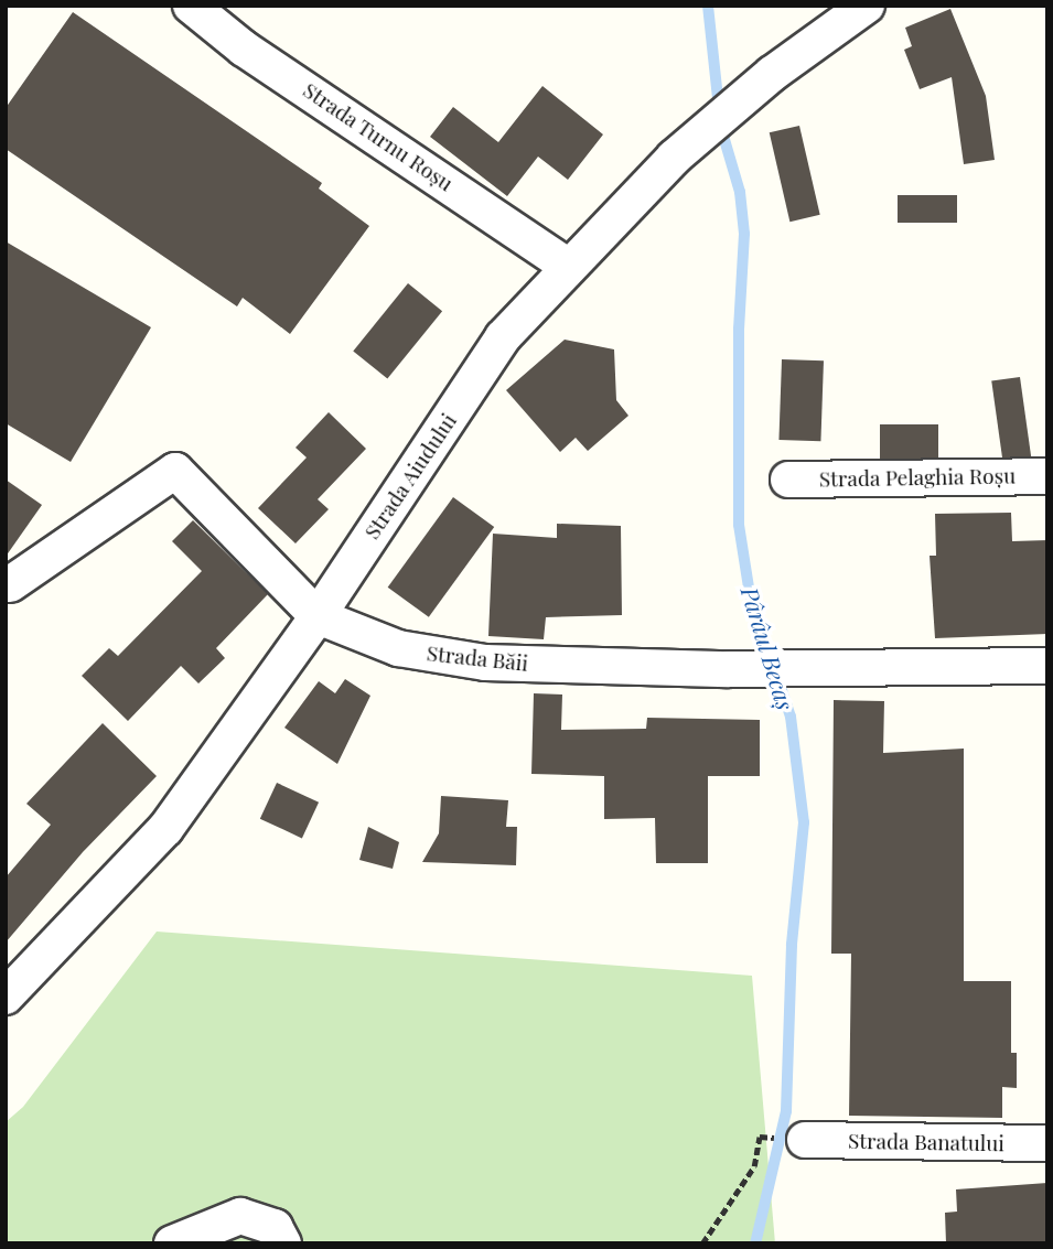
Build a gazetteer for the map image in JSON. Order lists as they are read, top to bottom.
{
  "streets": {
    "street": [
      "Strada Turnu Roșu",
      "Strada Aiudului",
      "Strada Pelaghia Roșu",
      "Strada Băii",
      "Strada Banatului"
    ]
  },
  "crossings": [
    ["Strada Turnu Roșu", "Strada Aiudului"],
    ["Strada Aiudului", "Strada Băii"]
  ],
  "water": ["Pârâul Becaș"]
}
